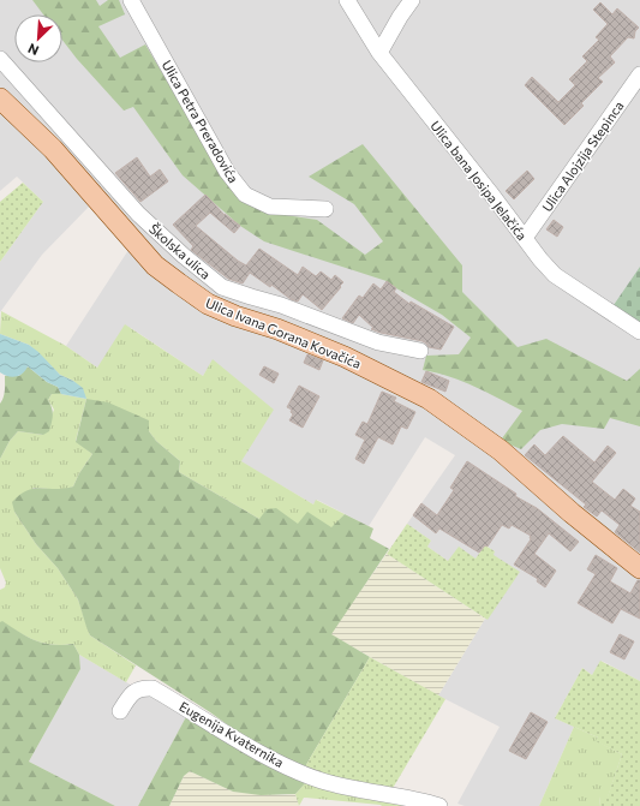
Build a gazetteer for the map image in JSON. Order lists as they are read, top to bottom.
{
  "streets": {
    "main road": ["Ulica Ivana Gorana Kovačića"],
    "street": [
      "Ulica Petra Preradovića",
      "Ulica Alojzija Stepinca",
      "Ulica bana Josipa Jelačića",
      "Školska ulica",
      "Eugenija Kvaternika"
    ]
  },
  "crossings": [
    ["Ulica Alojzija Stepinca", "Ulica bana Josipa Jelačića"]
  ],
  "north": "bottom left"
}
